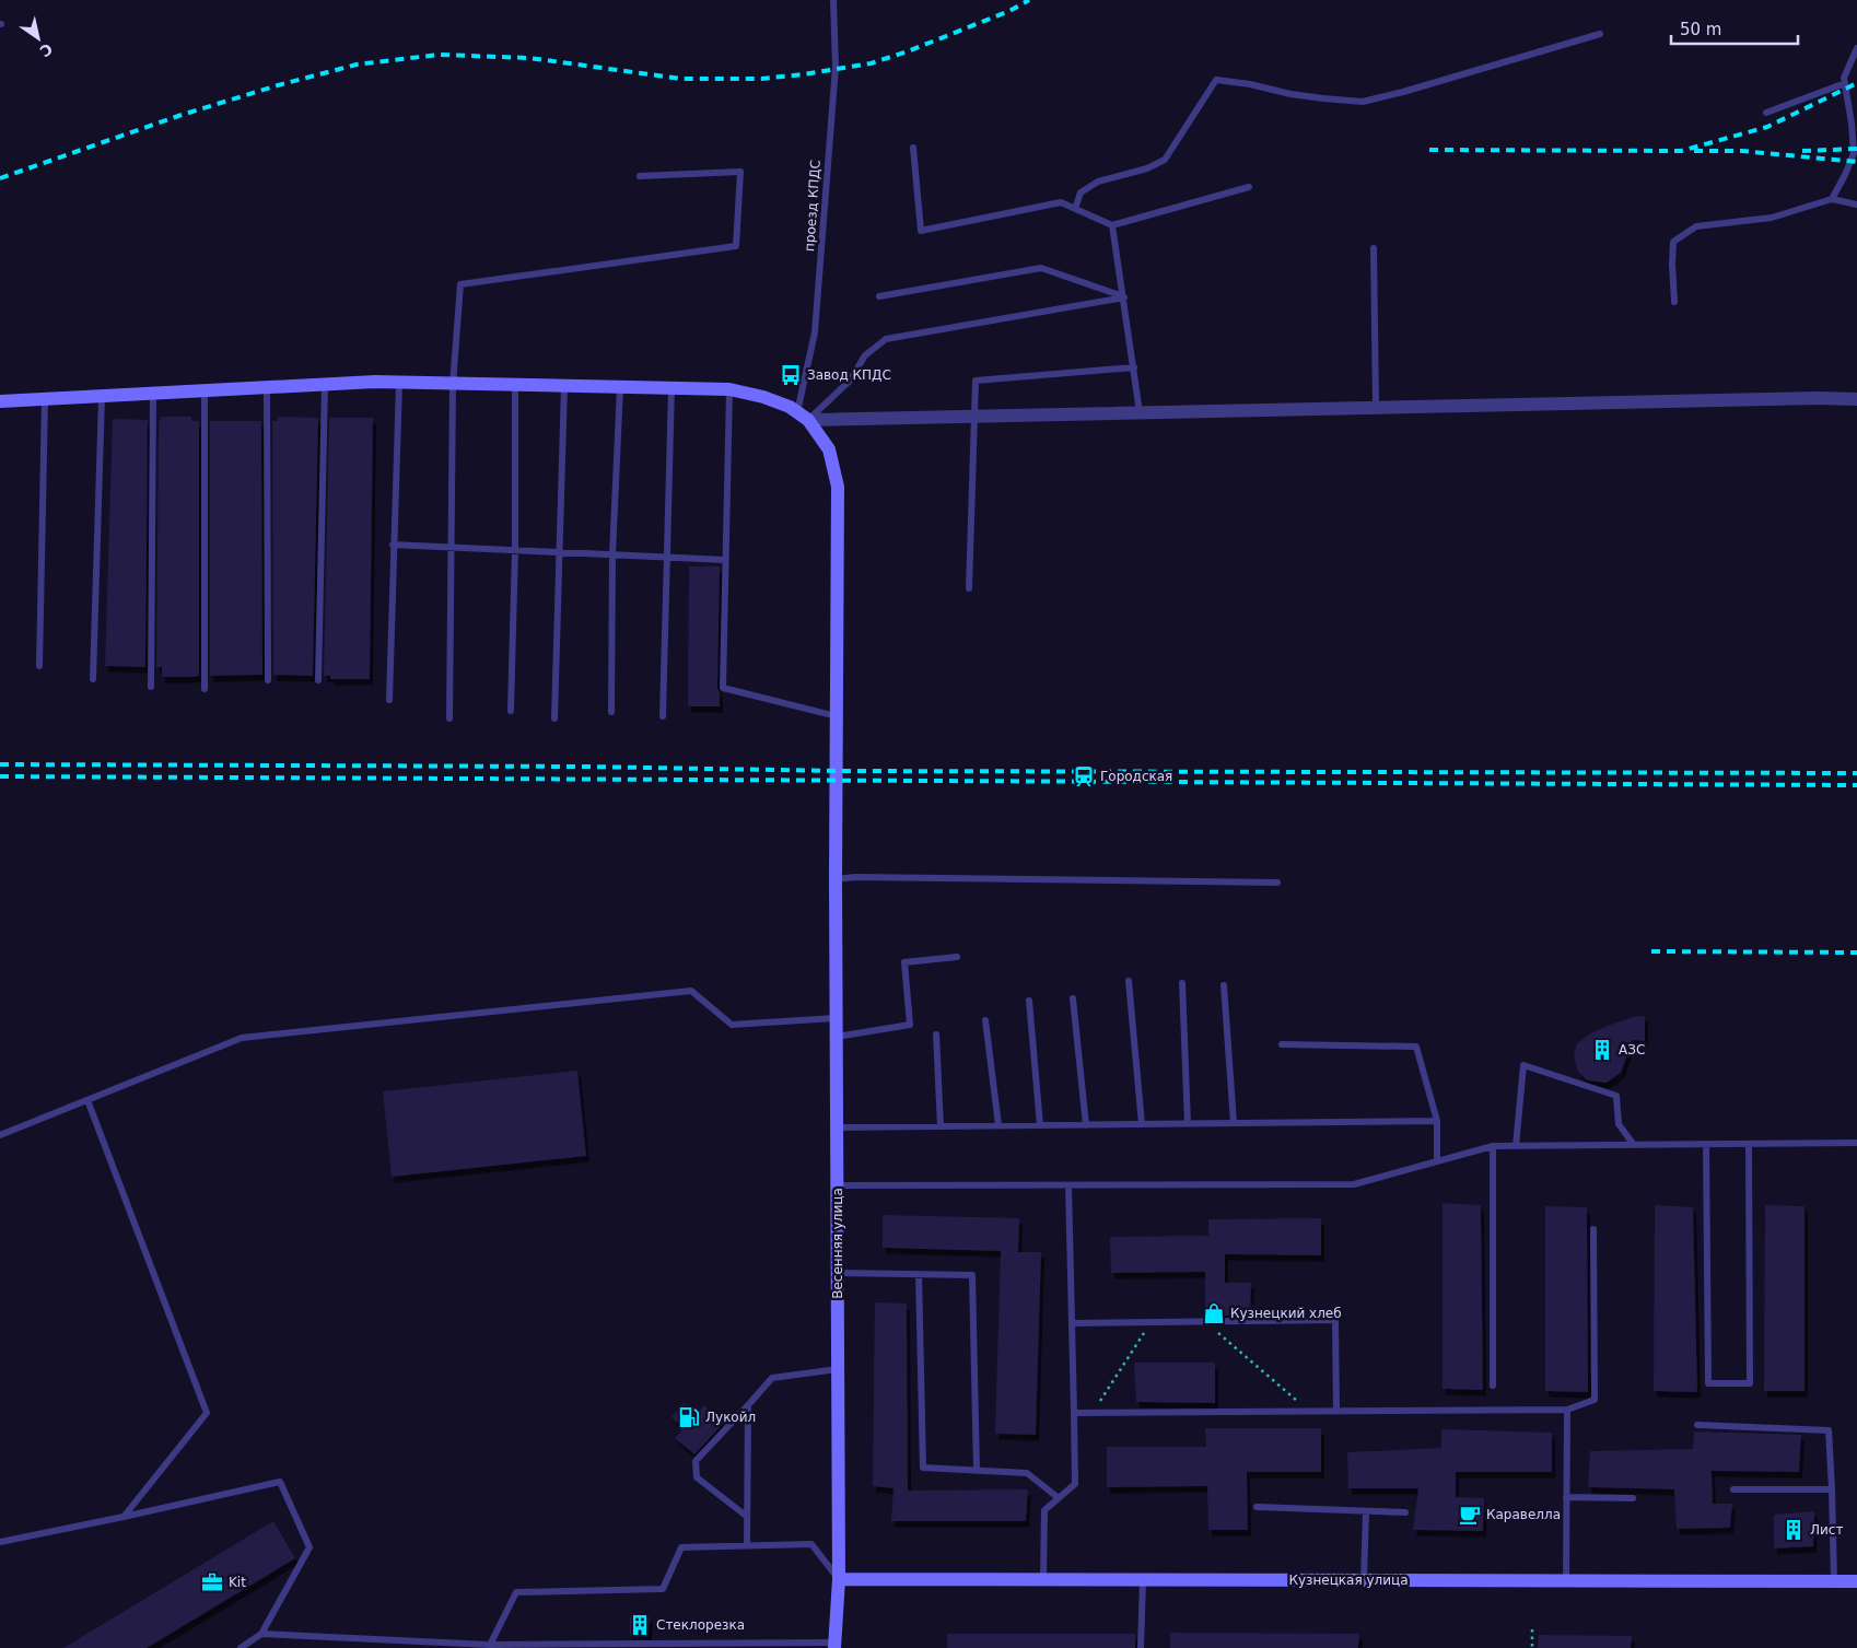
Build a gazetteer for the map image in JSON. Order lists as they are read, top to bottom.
{
  "streets": {
    "street": ["Весенняя улица", "Кузнецкая улица"],
    "lane": ["проезд КПДС"]
  },
  "crossings": [
    ["проезд КПДС", "Весенняя улица"],
    ["Весенняя улица", "Кузнецкая улица"]
  ],
  "places": {
    "bus stop": ["Завод КПДС"],
    "station": ["Городская"],
    "building": ["АЗС", "Лист", "Стеклорезка"],
    "shop": ["Кузнецкий хлеб"],
    "fuel station": ["Лукойл"],
    "cafe": ["Каравелла"],
    "office": ["Kit"]
  },
  "scale_bar": "50 m",
  "north": "bottom right"
}
